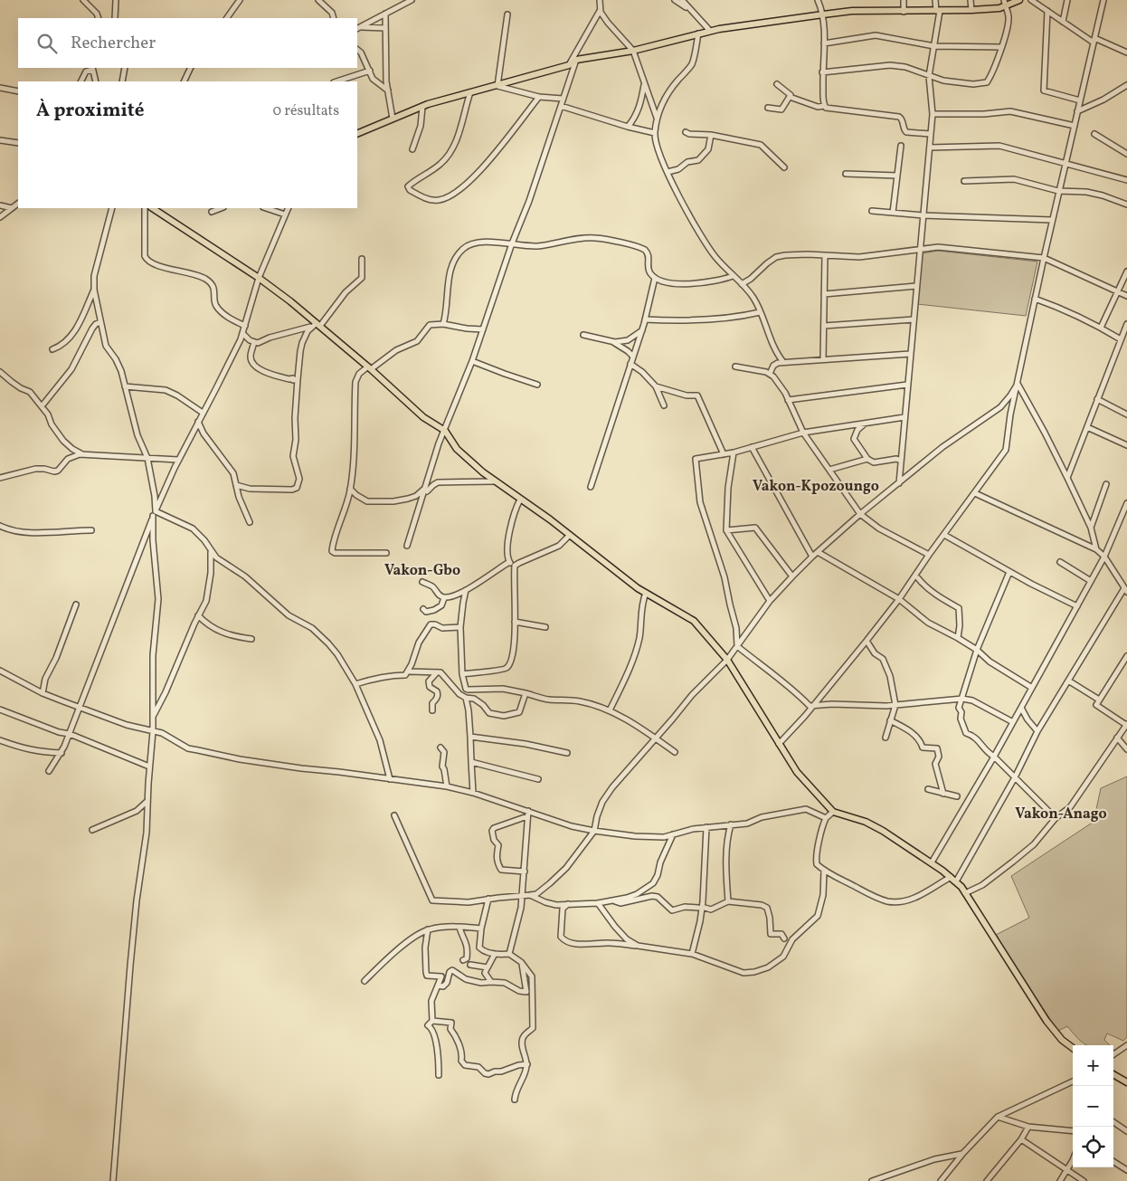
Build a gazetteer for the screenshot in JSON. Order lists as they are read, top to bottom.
{
  "districts": ["Vakon-Kpozoungo", "Vakon-Gbo", "Vakon-Anago"],
  "page": {
    "search": "Rechercher",
    "heading": ["À proximité", "0 résultats"],
    "map_buttons": ["+", "−"]
  }
}
